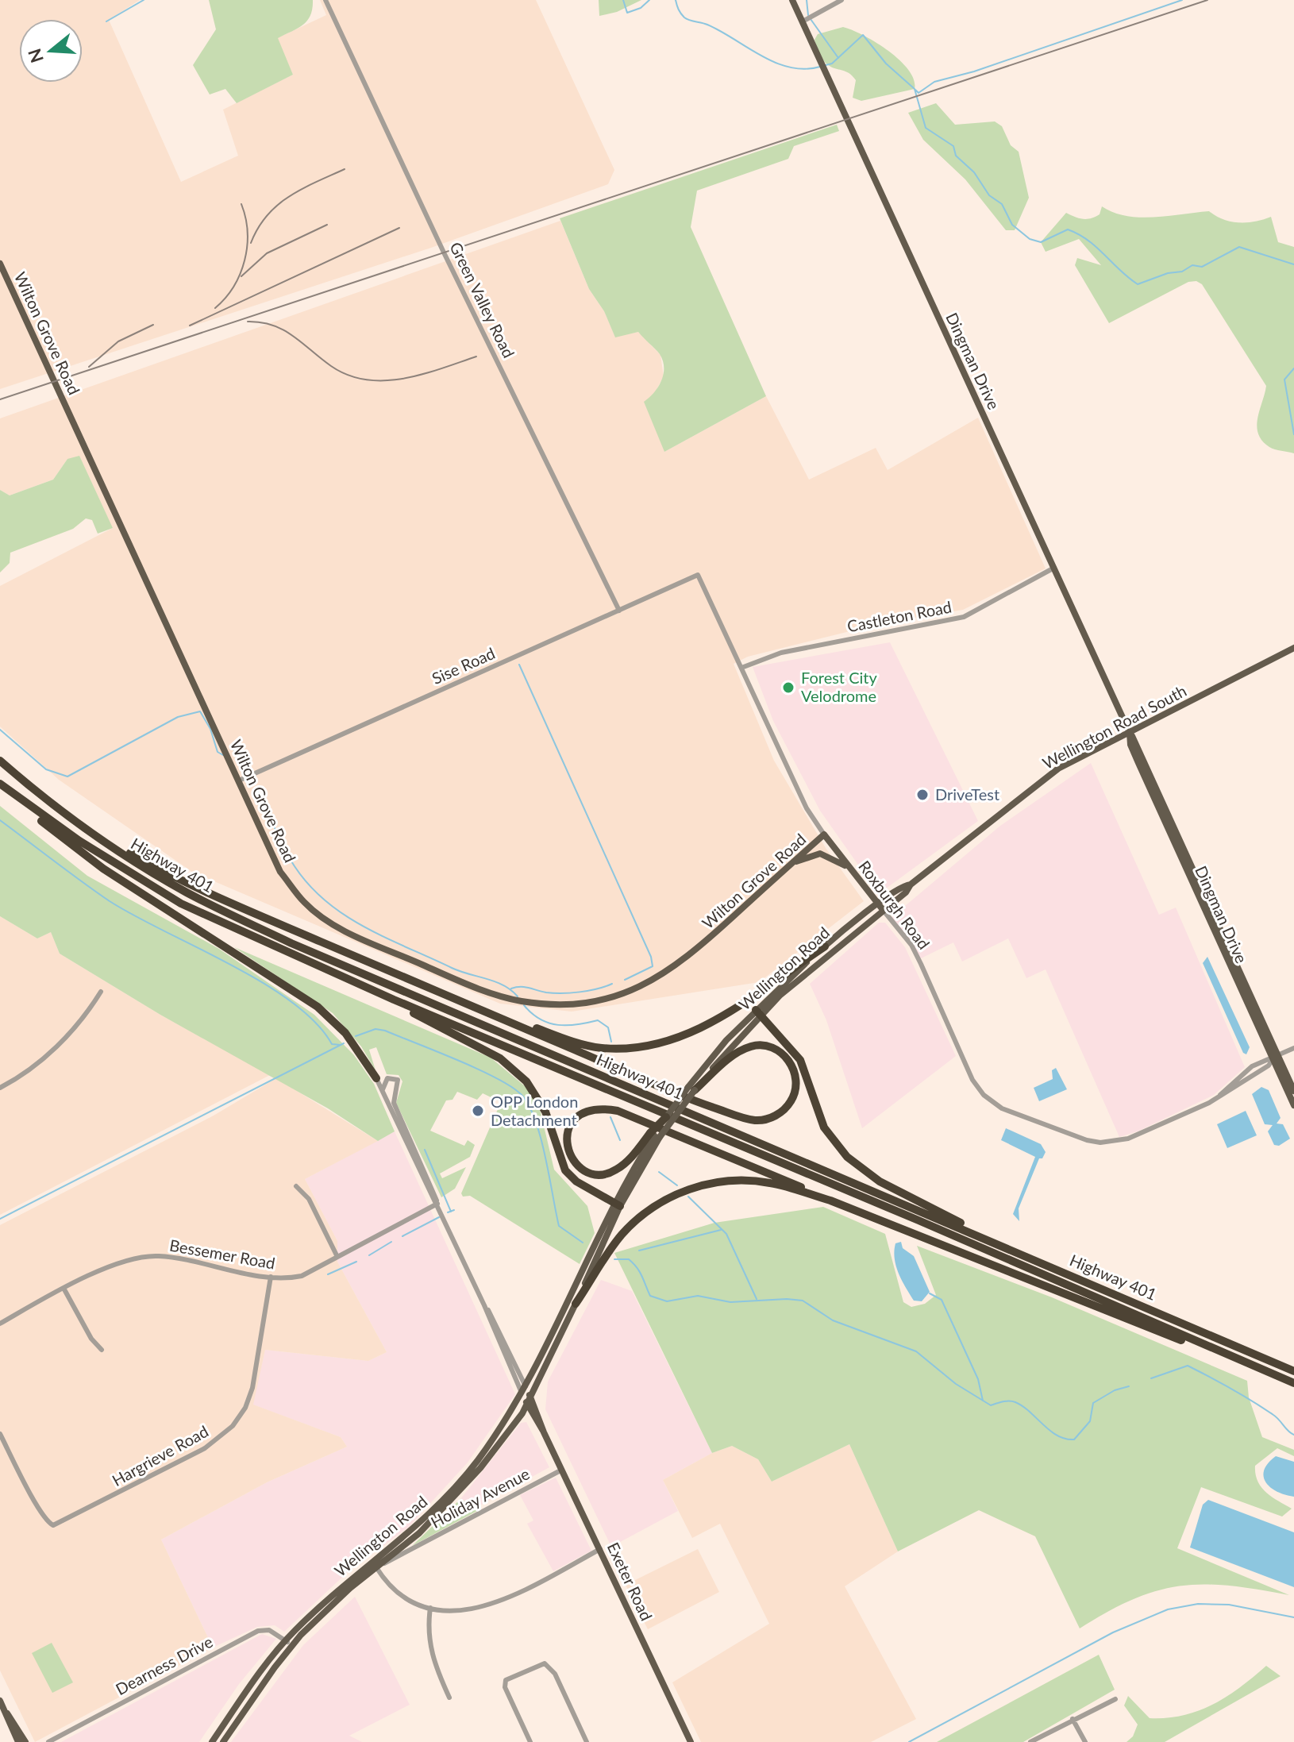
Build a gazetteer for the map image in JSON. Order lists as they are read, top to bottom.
{
  "streets": {
    "highway": ["Highway 401"],
    "main road": [
      "Wilton Grove Road",
      "Dingman Drive",
      "Wellington Road South",
      "Roxburgh Road",
      "Wellington Road",
      "Exeter Road"
    ],
    "street": [
      "Green Valley Road",
      "Castleton Road",
      "Sise Road",
      "Bessemer Road",
      "Hargrieve Road",
      "Holiday Avenue",
      "Dearness Drive"
    ]
  },
  "crossings": [
    ["Green Valley Road", "Sise Road"],
    ["Wilton Grove Road", "Sise Road"],
    ["Wilton Grove Road", "Roxburgh Road"],
    ["Dingman Drive", "Castleton Road"],
    ["Dingman Drive", "Wellington Road South"],
    ["Dingman Drive", "Roxburgh Road"],
    ["Castleton Road", "Roxburgh Road"],
    ["Sise Road", "Roxburgh Road"],
    ["Wellington Road South", "Roxburgh Road"],
    ["Wellington Road South", "Wellington Road"],
    ["Roxburgh Road", "Wellington Road"],
    ["Wellington Road", "Holiday Avenue"],
    ["Wellington Road", "Exeter Road"],
    ["Wellington Road", "Dearness Drive"],
    ["Bessemer Road", "Hargrieve Road"],
    ["Bessemer Road", "Exeter Road"],
    ["Holiday Avenue", "Exeter Road"]
  ],
  "places": ["Forest City Velodrome", "DriveTest", "OPP London Detachment"],
  "north": "left"
}
